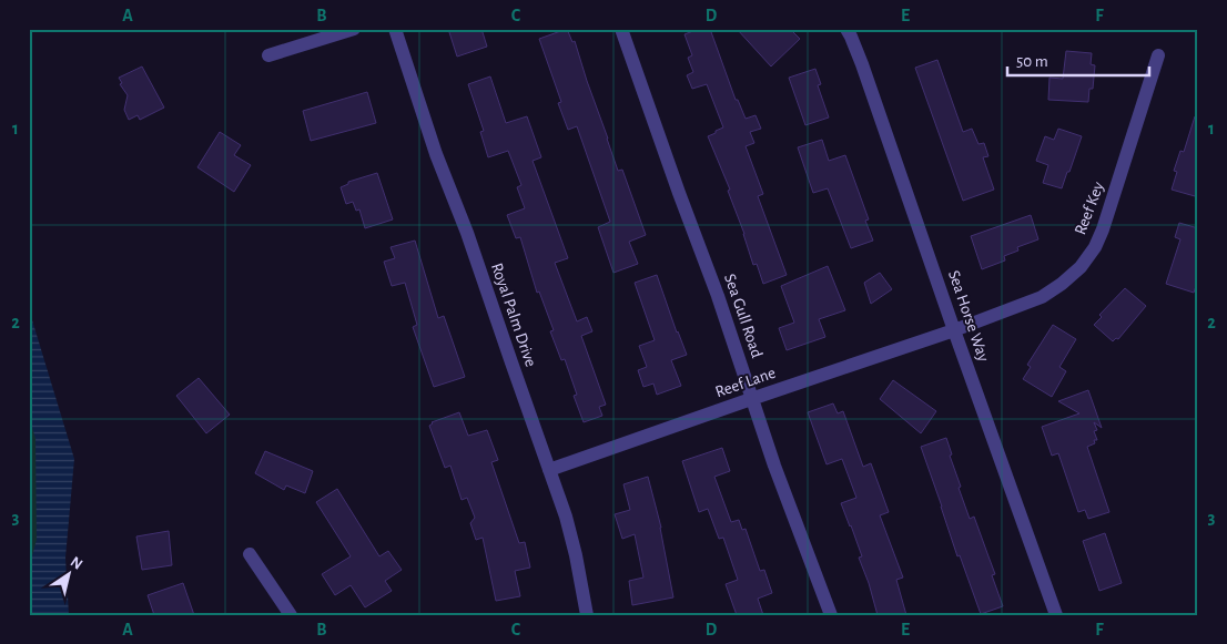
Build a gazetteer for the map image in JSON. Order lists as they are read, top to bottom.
{
  "streets": {
    "street": [
      "Reef Key",
      "Royal Palm Drive",
      "Sea Gull Road",
      "Sea Horse Way",
      "Reef Lane"
    ]
  },
  "crossings": [
    ["Reef Key", "Sea Horse Way"],
    ["Reef Key", "Reef Lane"],
    ["Royal Palm Drive", "Reef Lane"],
    ["Sea Gull Road", "Reef Lane"],
    ["Sea Horse Way", "Reef Lane"]
  ],
  "scale_bar": "50 m",
  "north": "top right",
  "grid": {
    "columns": [
      "A",
      "B",
      "C",
      "D",
      "E",
      "F"
    ],
    "rows": ["1", "2", "3"]
  }
}
